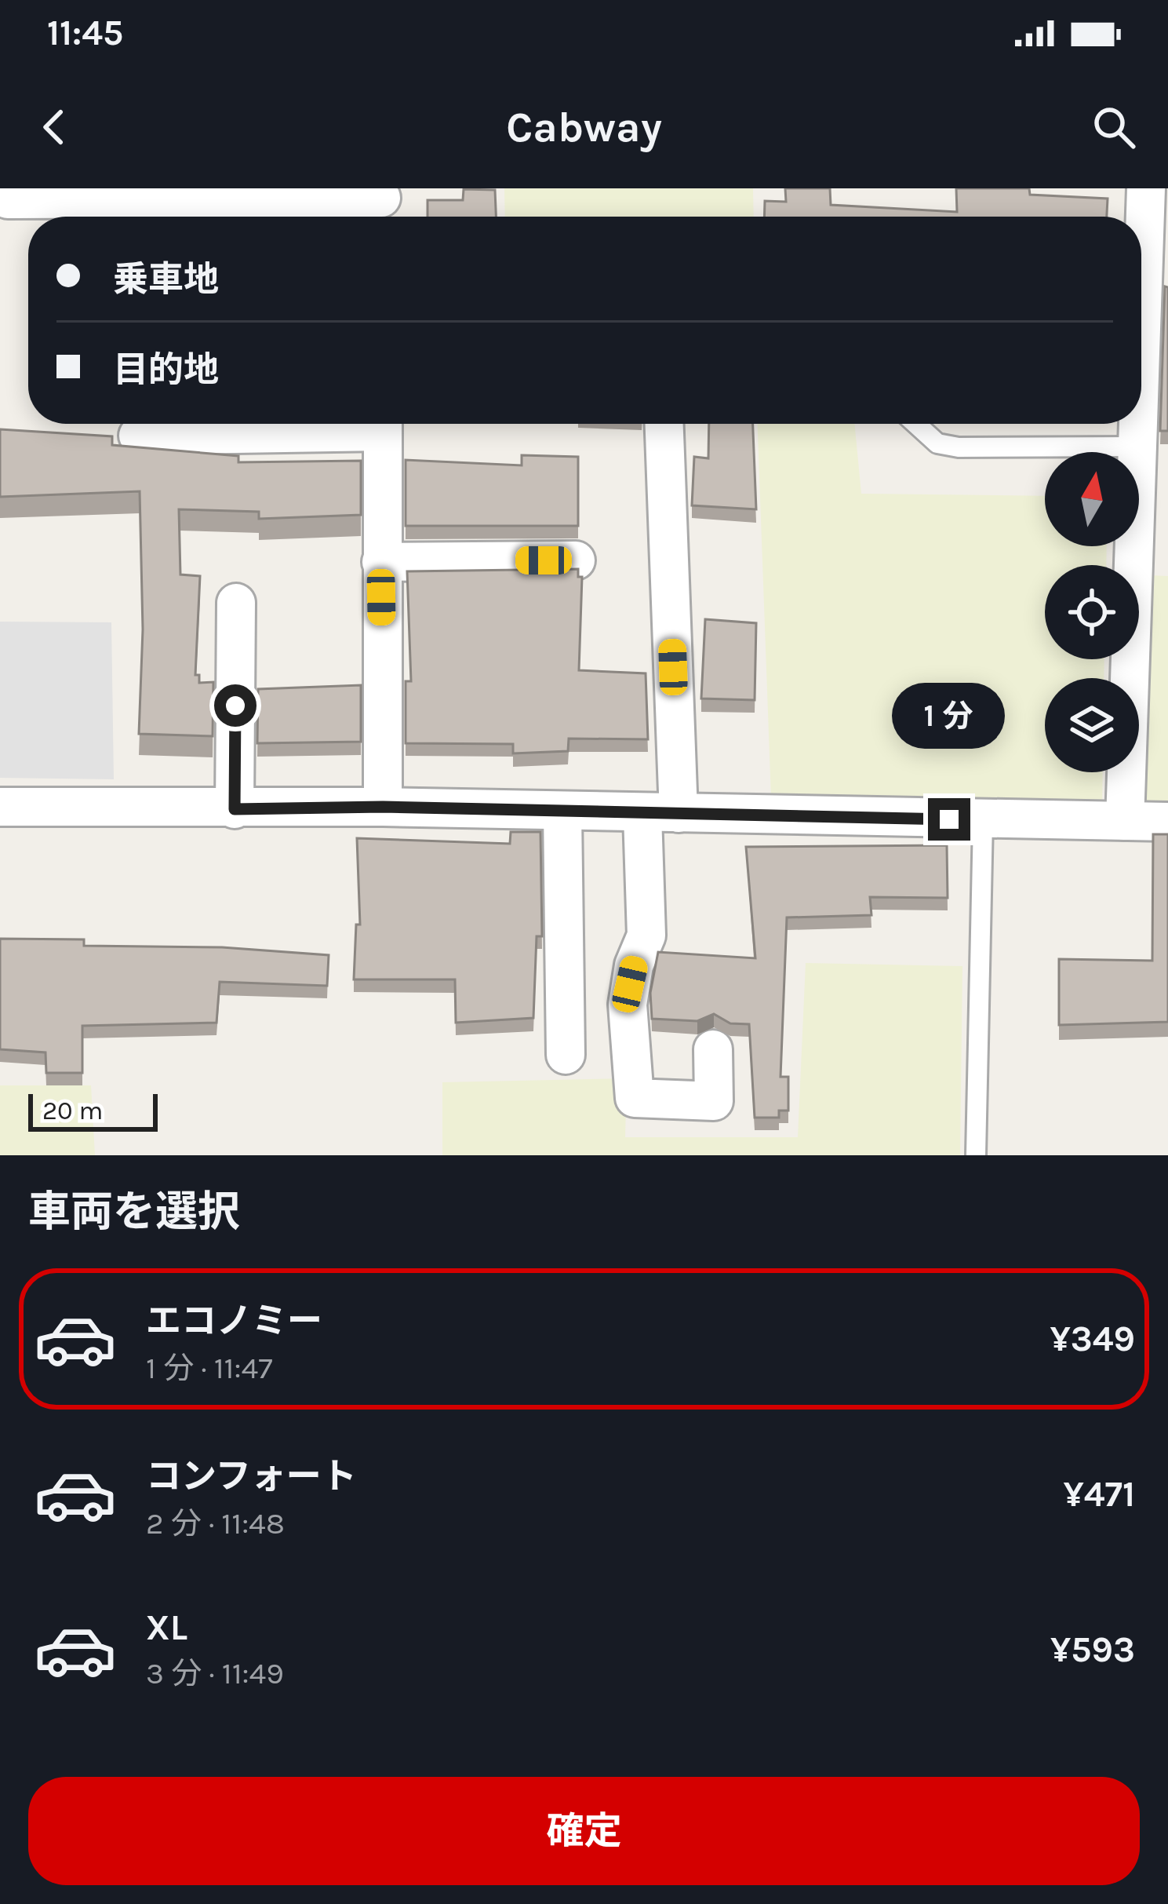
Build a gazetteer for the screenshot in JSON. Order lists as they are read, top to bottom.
{
  "scale_bar": "20 m",
  "north": "top",
  "page": {
    "status": "11:45",
    "header": "Cabway",
    "banner": ["乗車地", "目的地"],
    "bubble": "1 分",
    "scale": "20 m",
    "heading": "車両を選択",
    "list": [
      {
        "name": "エコノミー",
        "note": "1 分 · 11:47",
        "value": "¥349"
      },
      {
        "name": "コンフォート",
        "note": "2 分 · 11:48",
        "value": "¥471"
      },
      {
        "name": "XL",
        "note": "3 分 · 11:49",
        "value": "¥593"
      }
    ],
    "buttons": "確定"
  }
}
